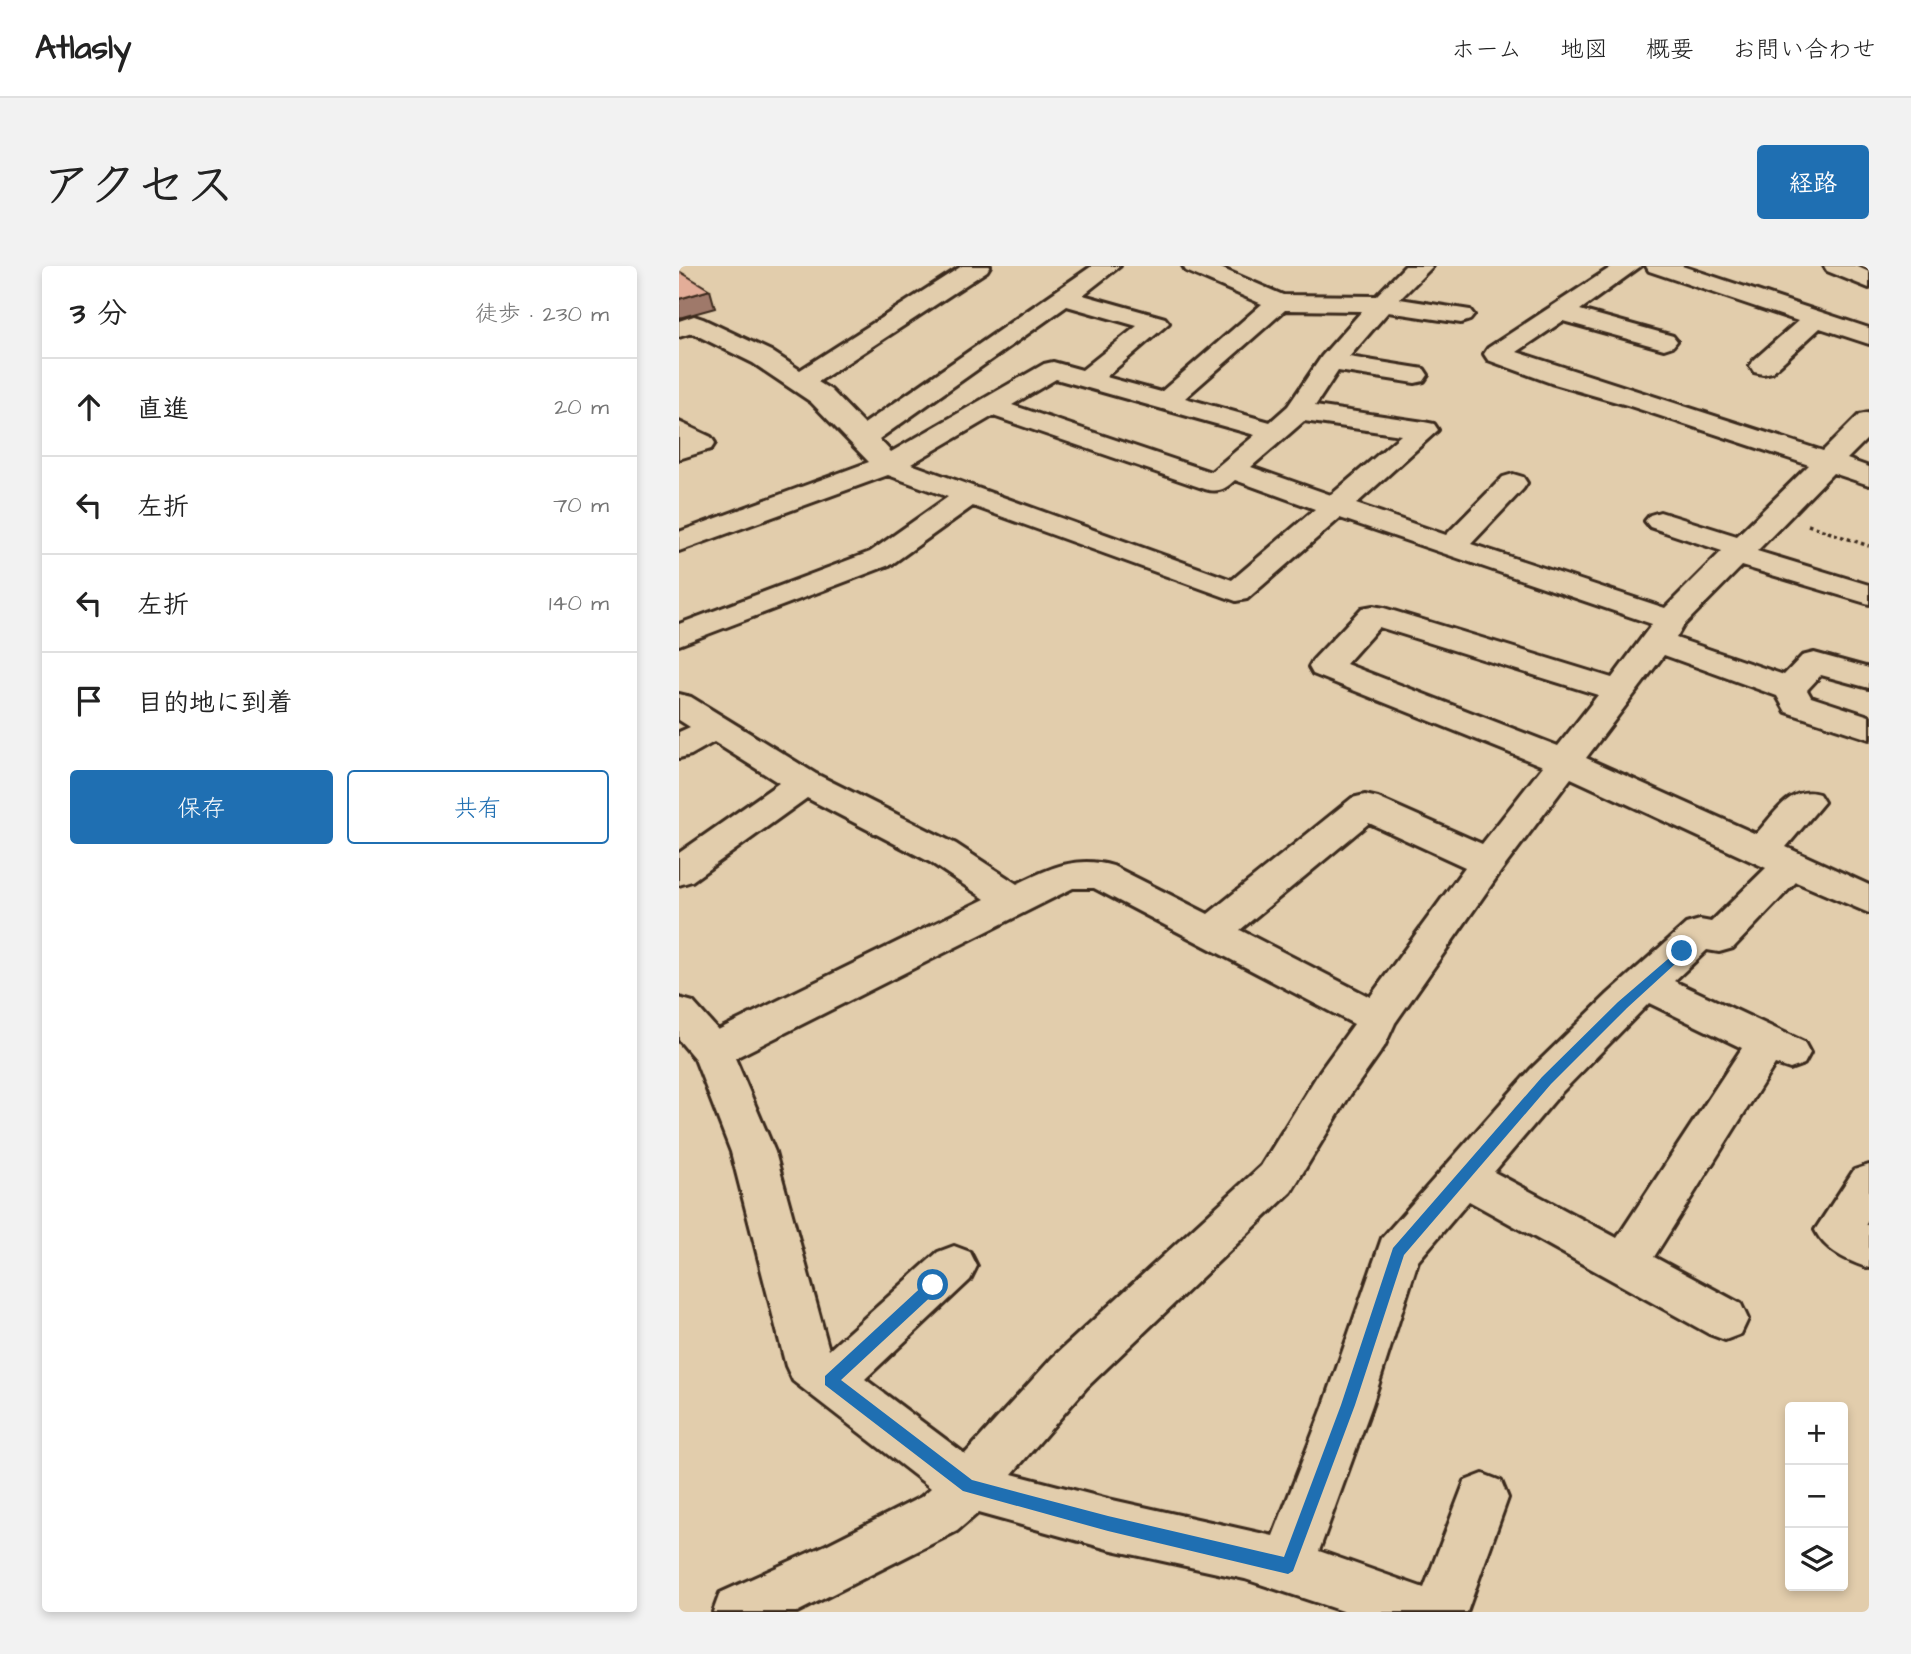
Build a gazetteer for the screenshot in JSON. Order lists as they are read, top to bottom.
{
  "page": {
    "header": "Atlasly",
    "nav": [
      "ホーム",
      "地図",
      "概要",
      "お問い合わせ"
    ],
    "title": "アクセス",
    "buttons": [
      "経路",
      ["保存", "共有"]
    ],
    "heading": ["3 分", "徒歩 · 230 m"],
    "list": [
      ["直進", "20 m"],
      ["左折", "70 m"],
      ["左折", "140 m"],
      "目的地に到着"
    ],
    "map_buttons": ["+", "−"]
  }
}
